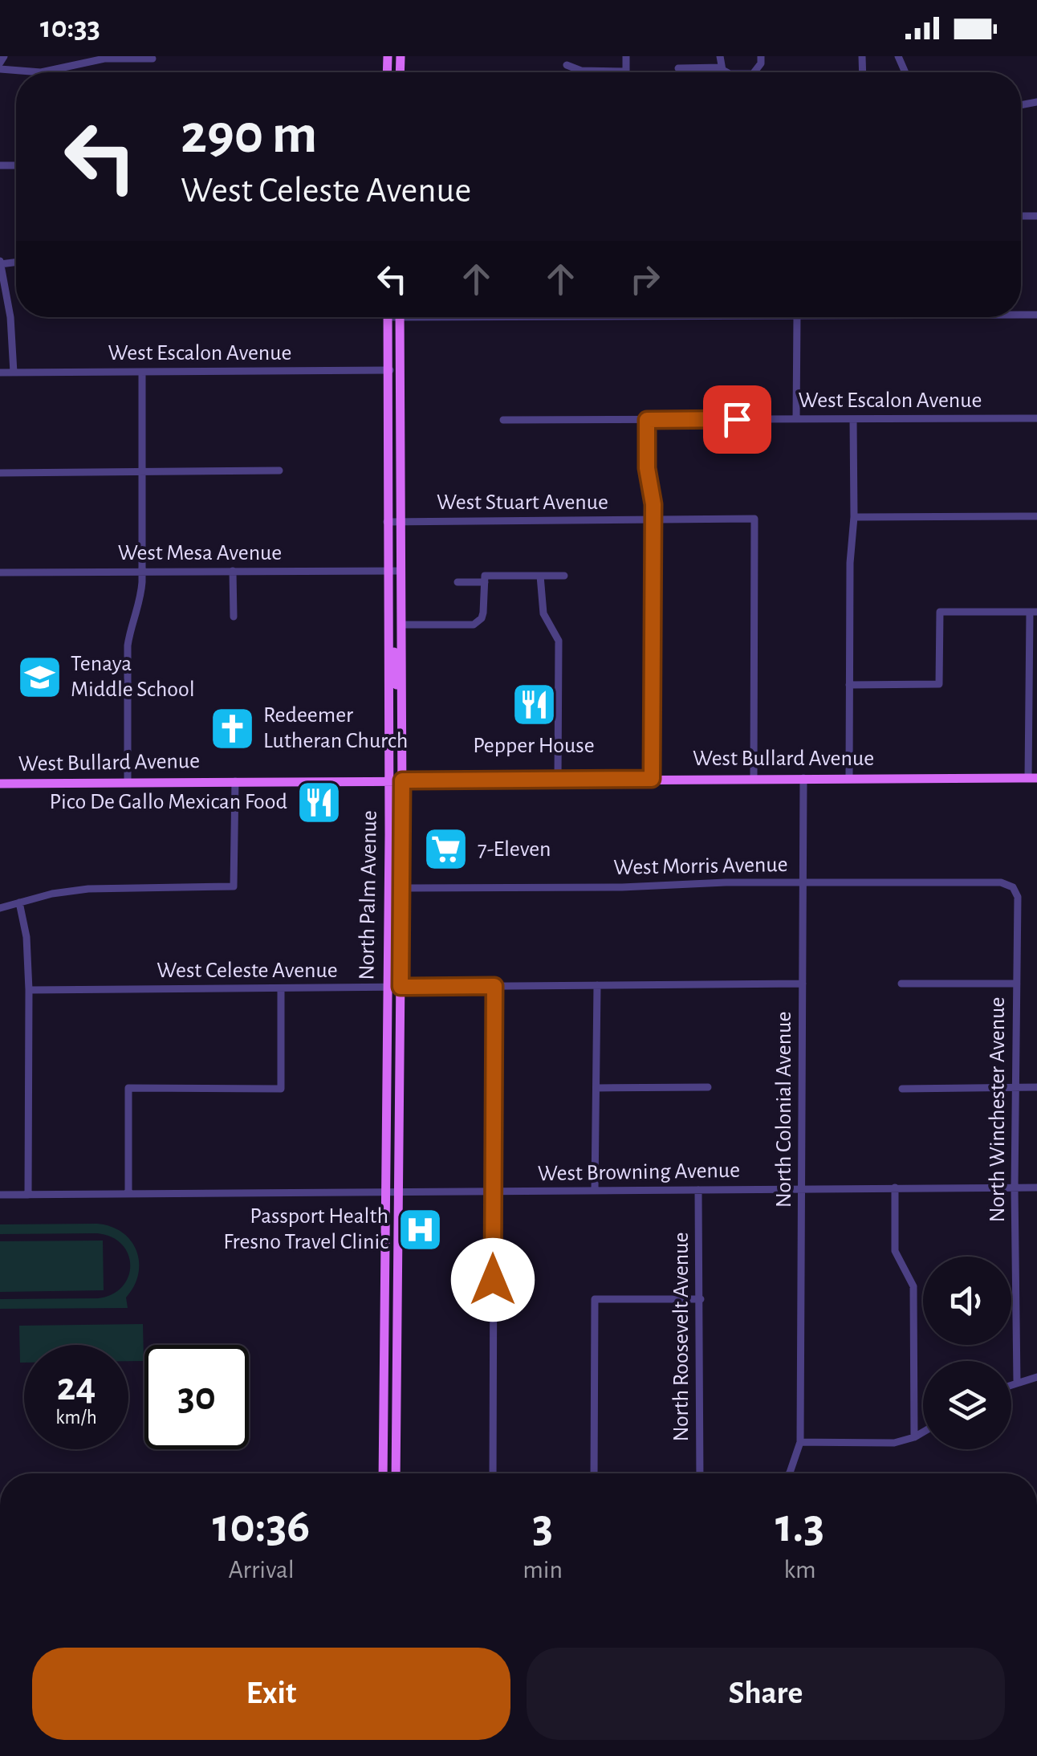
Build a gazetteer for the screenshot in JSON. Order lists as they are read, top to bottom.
{
  "streets": {
    "main road": ["West Bullard Avenue", "North Palm Avenue"],
    "street": [
      "West Escalon Avenue",
      "West Stuart Avenue",
      "West Mesa Avenue",
      "West Morris Avenue",
      "West Celeste Avenue",
      "North Colonial Avenue",
      "North Winchester Avenue",
      "West Browning Avenue",
      "North Roosevelt Avenue"
    ]
  },
  "crossings": [
    ["West Escalon Avenue", "North Palm Avenue"],
    ["West Stuart Avenue", "West Bullard Avenue"],
    ["West Stuart Avenue", "North Palm Avenue"],
    ["West Mesa Avenue", "North Palm Avenue"],
    ["West Bullard Avenue", "North Palm Avenue"],
    ["West Bullard Avenue", "North Colonial Avenue"],
    ["West Morris Avenue", "North Palm Avenue"],
    ["West Morris Avenue", "North Colonial Avenue"],
    ["West Morris Avenue", "North Winchester Avenue"],
    ["North Palm Avenue", "West Celeste Avenue"],
    ["North Palm Avenue", "West Browning Avenue"],
    ["West Celeste Avenue", "North Colonial Avenue"],
    ["North Colonial Avenue", "West Browning Avenue"],
    ["North Winchester Avenue", "West Browning Avenue"],
    ["West Browning Avenue", "North Roosevelt Avenue"]
  ],
  "places": {
    "school or university": ["Tenaya Middle School"],
    "restaurant": ["Pepper House", "Pico De Gallo Mexican Food"],
    "church": ["Redeemer Lutheran Church"],
    "supermarket": ["7-Eleven"],
    "hospital": ["Passport Health Fresno Travel Clinic"]
  },
  "page": {
    "status": "10:33",
    "turn": ["290 m", "West Celeste Avenue"],
    "speed": "24 km/h",
    "limit": "30",
    "eta": [
      "10:36",
      "Arrival",
      "3",
      "min",
      "1.3",
      "km"
    ],
    "buttons": ["Exit", "Share"]
  }
}
